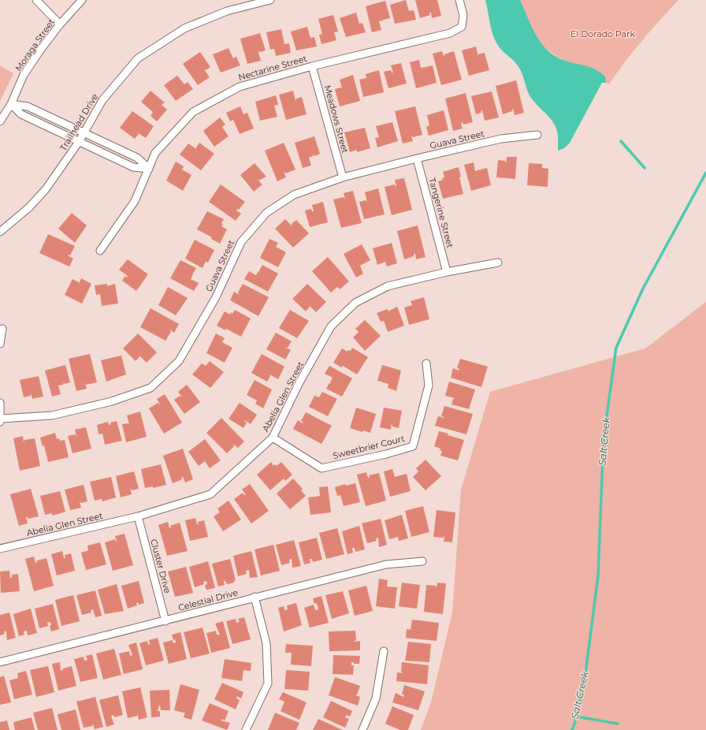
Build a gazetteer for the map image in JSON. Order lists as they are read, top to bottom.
{
  "streets": {
    "street": [
      "Moraga Street",
      "Nectarine Street",
      "Meadows Street",
      "Trailhead Drive",
      "Guava Street",
      "Tangerine Street",
      "Abelia Glen Street",
      "Sweetbrier Court",
      "Cluster Drive",
      "Celestial Drive"
    ]
  },
  "crossings": [
    ["Nectarine Street", "Meadows Street"],
    ["Meadows Street", "Guava Street"],
    ["Guava Street", "Tangerine Street"],
    ["Tangerine Street", "Abelia Glen Street"],
    ["Abelia Glen Street", "Sweetbrier Court"],
    ["Abelia Glen Street", "Cluster Drive"],
    ["Cluster Drive", "Celestial Drive"]
  ],
  "water": ["Salt Creek"],
  "parks": ["El Dorado Park"]
}
